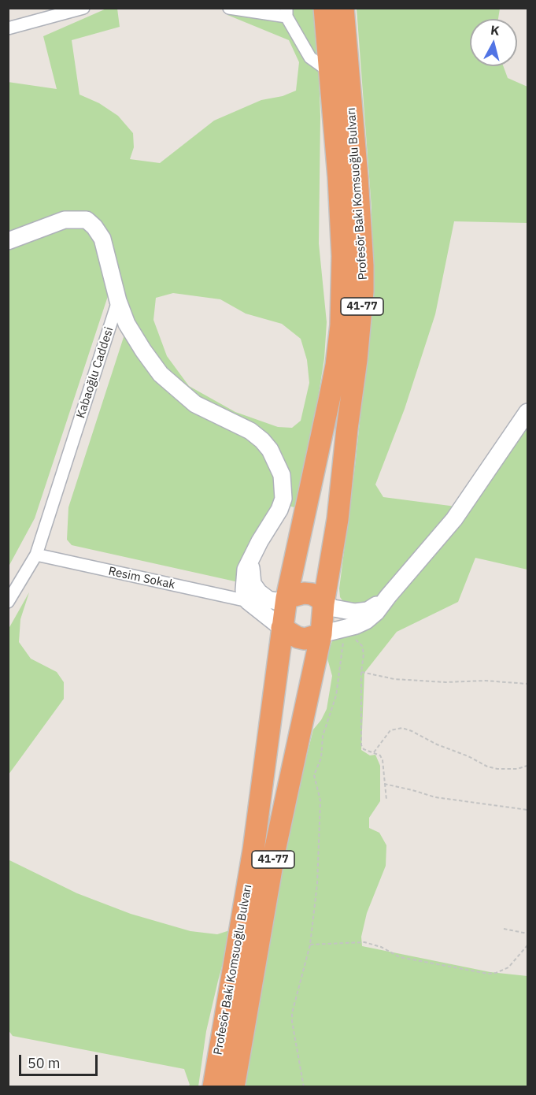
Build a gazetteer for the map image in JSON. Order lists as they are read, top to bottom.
{
  "streets": {
    "highway": ["Profesör Baki Komsuoğlu Bulvarı", "41-77"],
    "street": ["Kabaoğlu Caddesi", "Resim Sokak"]
  },
  "crossings": [
    ["Kabaoğlu Caddesi", "Resim Sokak"]
  ],
  "scale_bar": "50 m",
  "north": "top"
}
